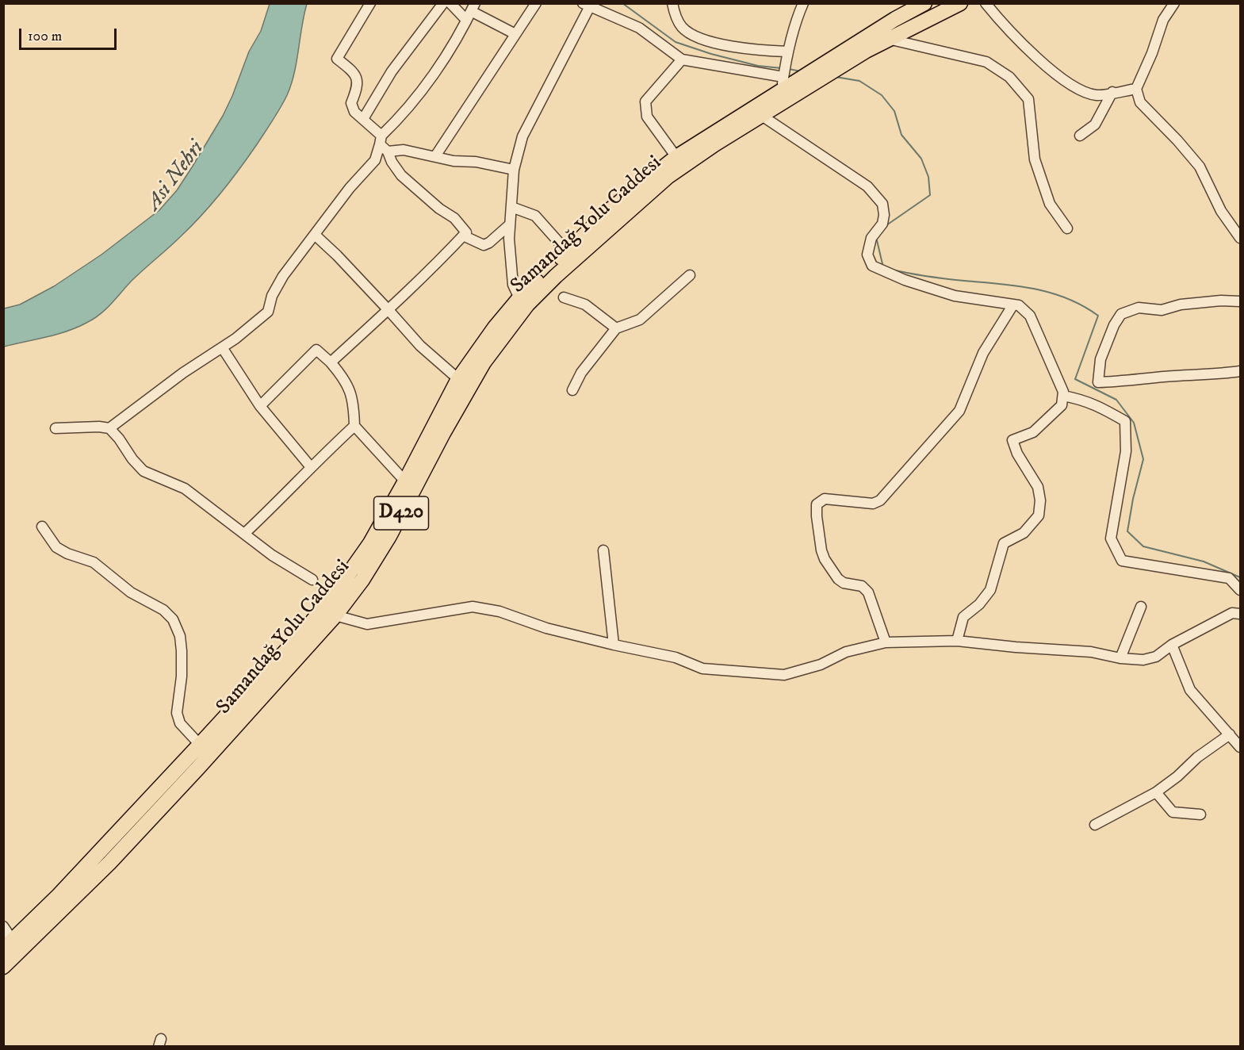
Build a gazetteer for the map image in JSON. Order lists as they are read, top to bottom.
{
  "streets": {
    "highway": ["Samandağ Yolu Caddesi", "D420"]
  },
  "water": ["Asi Nehri"],
  "scale_bar": "100 m"
}
